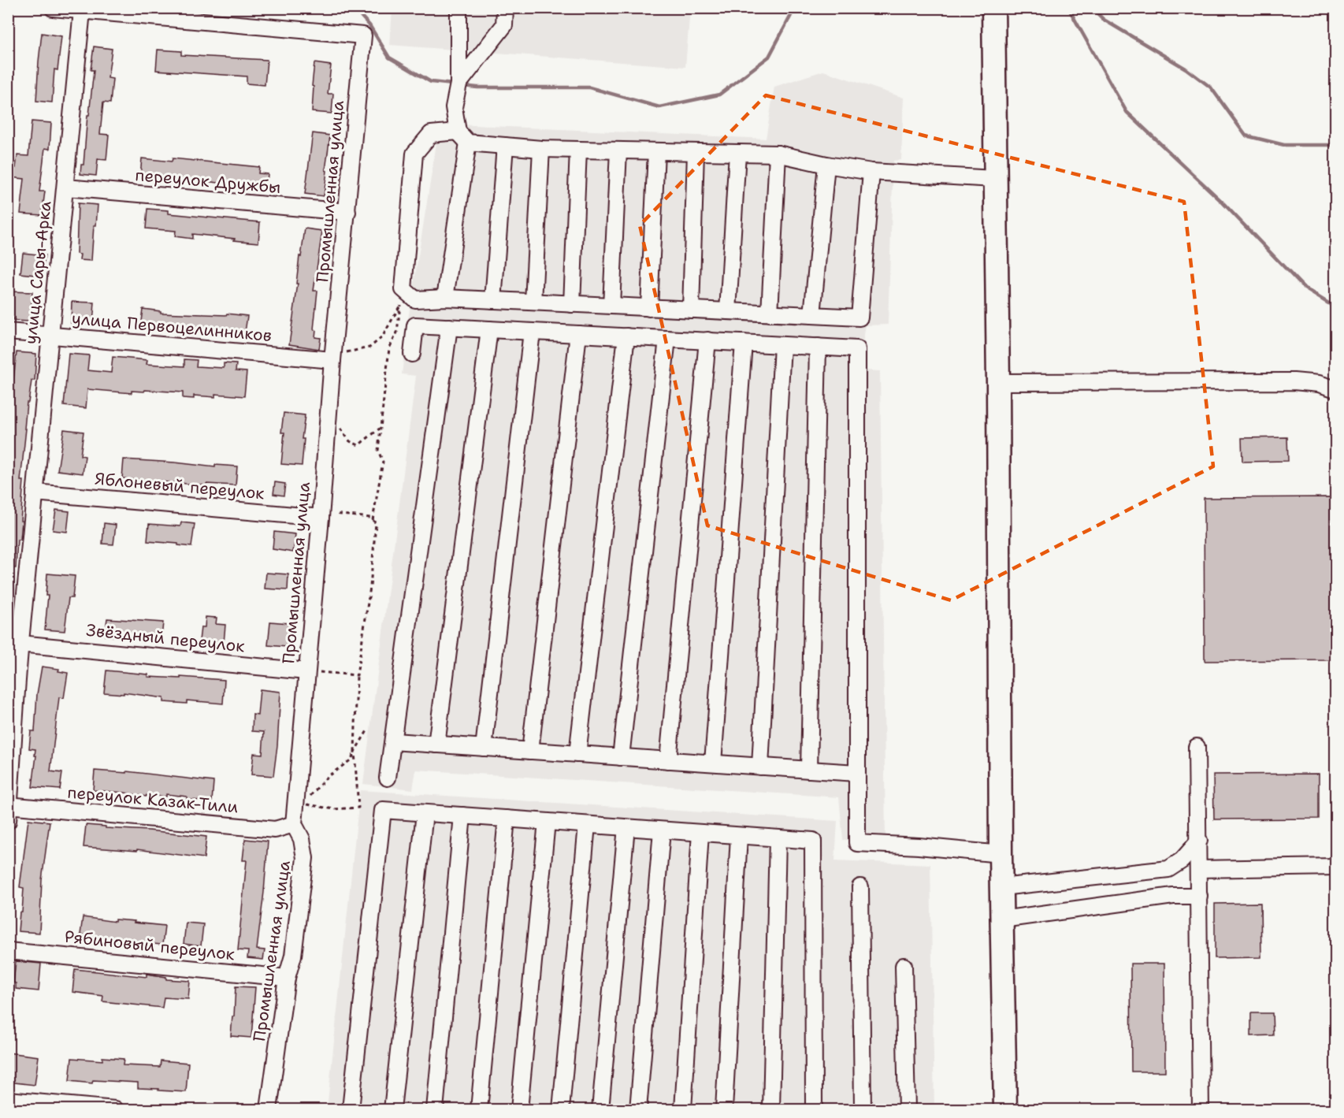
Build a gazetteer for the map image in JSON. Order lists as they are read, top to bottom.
{
  "streets": {
    "lane": [
      "переулок Дружбы",
      "Промышленная улица",
      "улица Сары-Арка",
      "улица Первоцелинников",
      "Яблоневый переулок",
      "Звёздный переулок",
      "переулок Казак-Тили",
      "Рябиновый переулок"
    ]
  },
  "crossings": [
    ["переулок Дружбы", "Промышленная улица"],
    ["переулок Дружбы", "улица Сары-Арка"],
    ["Промышленная улица", "улица Сары-Арка"],
    ["Промышленная улица", "улица Первоцелинников"],
    ["Промышленная улица", "Яблоневый переулок"],
    ["Промышленная улица", "Звёздный переулок"],
    ["Промышленная улица", "переулок Казак-Тили"],
    ["Промышленная улица", "Рябиновый переулок"],
    ["улица Сары-Арка", "улица Первоцелинников"],
    ["улица Сары-Арка", "Яблоневый переулок"],
    ["улица Сары-Арка", "Звёздный переулок"],
    ["улица Сары-Арка", "переулок Казак-Тили"]
  ]
}
